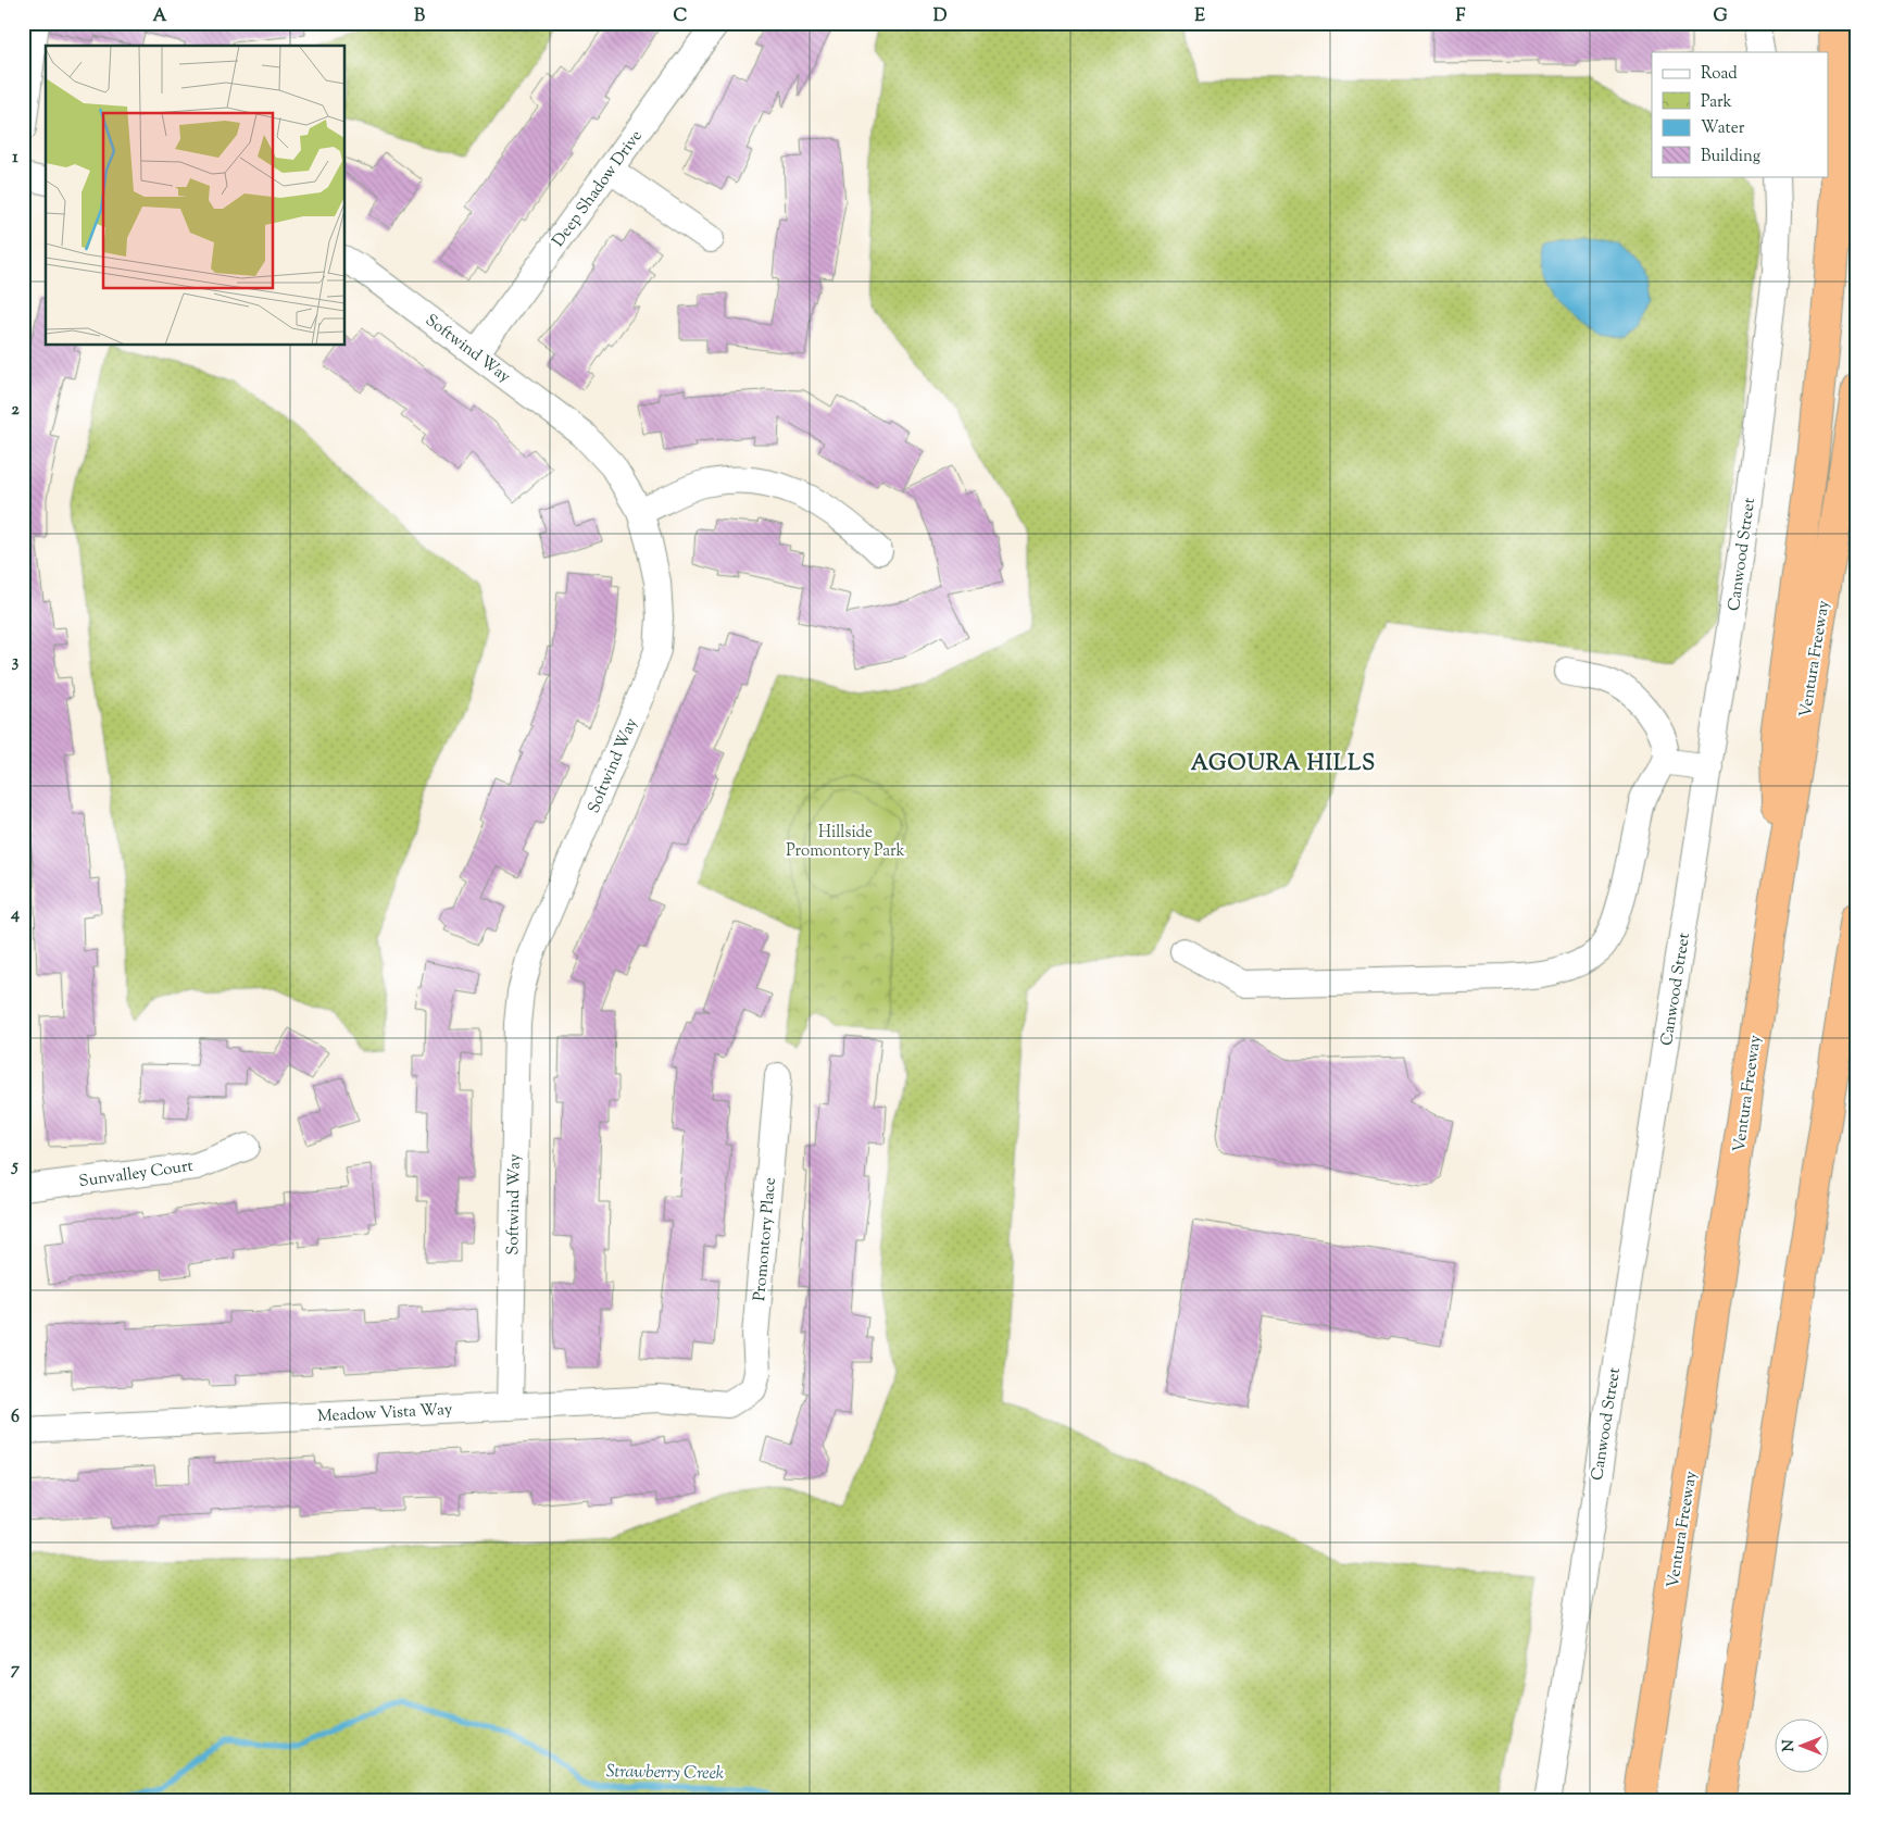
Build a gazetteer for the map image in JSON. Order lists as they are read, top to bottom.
{
  "streets": {
    "highway": ["Ventura Freeway"],
    "street": [
      "Deep Shadow Drive",
      "Softwind Way",
      "Canwood Street",
      "Sunvalley Court",
      "Promontory Place",
      "Meadow Vista Way"
    ]
  },
  "crossings": [
    ["Deep Shadow Drive", "Softwind Way"],
    ["Softwind Way", "Meadow Vista Way"],
    ["Promontory Place", "Meadow Vista Way"]
  ],
  "districts": ["AGOURA HILLS"],
  "water": ["Strawberry Creek"],
  "parks": ["Hillside Promontory Park"],
  "legend": [
    "Road",
    "Park",
    "Water",
    "Building"
  ],
  "north": "left",
  "grid": {
    "columns": [
      "A",
      "B",
      "C",
      "D",
      "E",
      "F",
      "G"
    ],
    "rows": [
      "1",
      "2",
      "3",
      "4",
      "5",
      "6",
      "7"
    ]
  }
}
